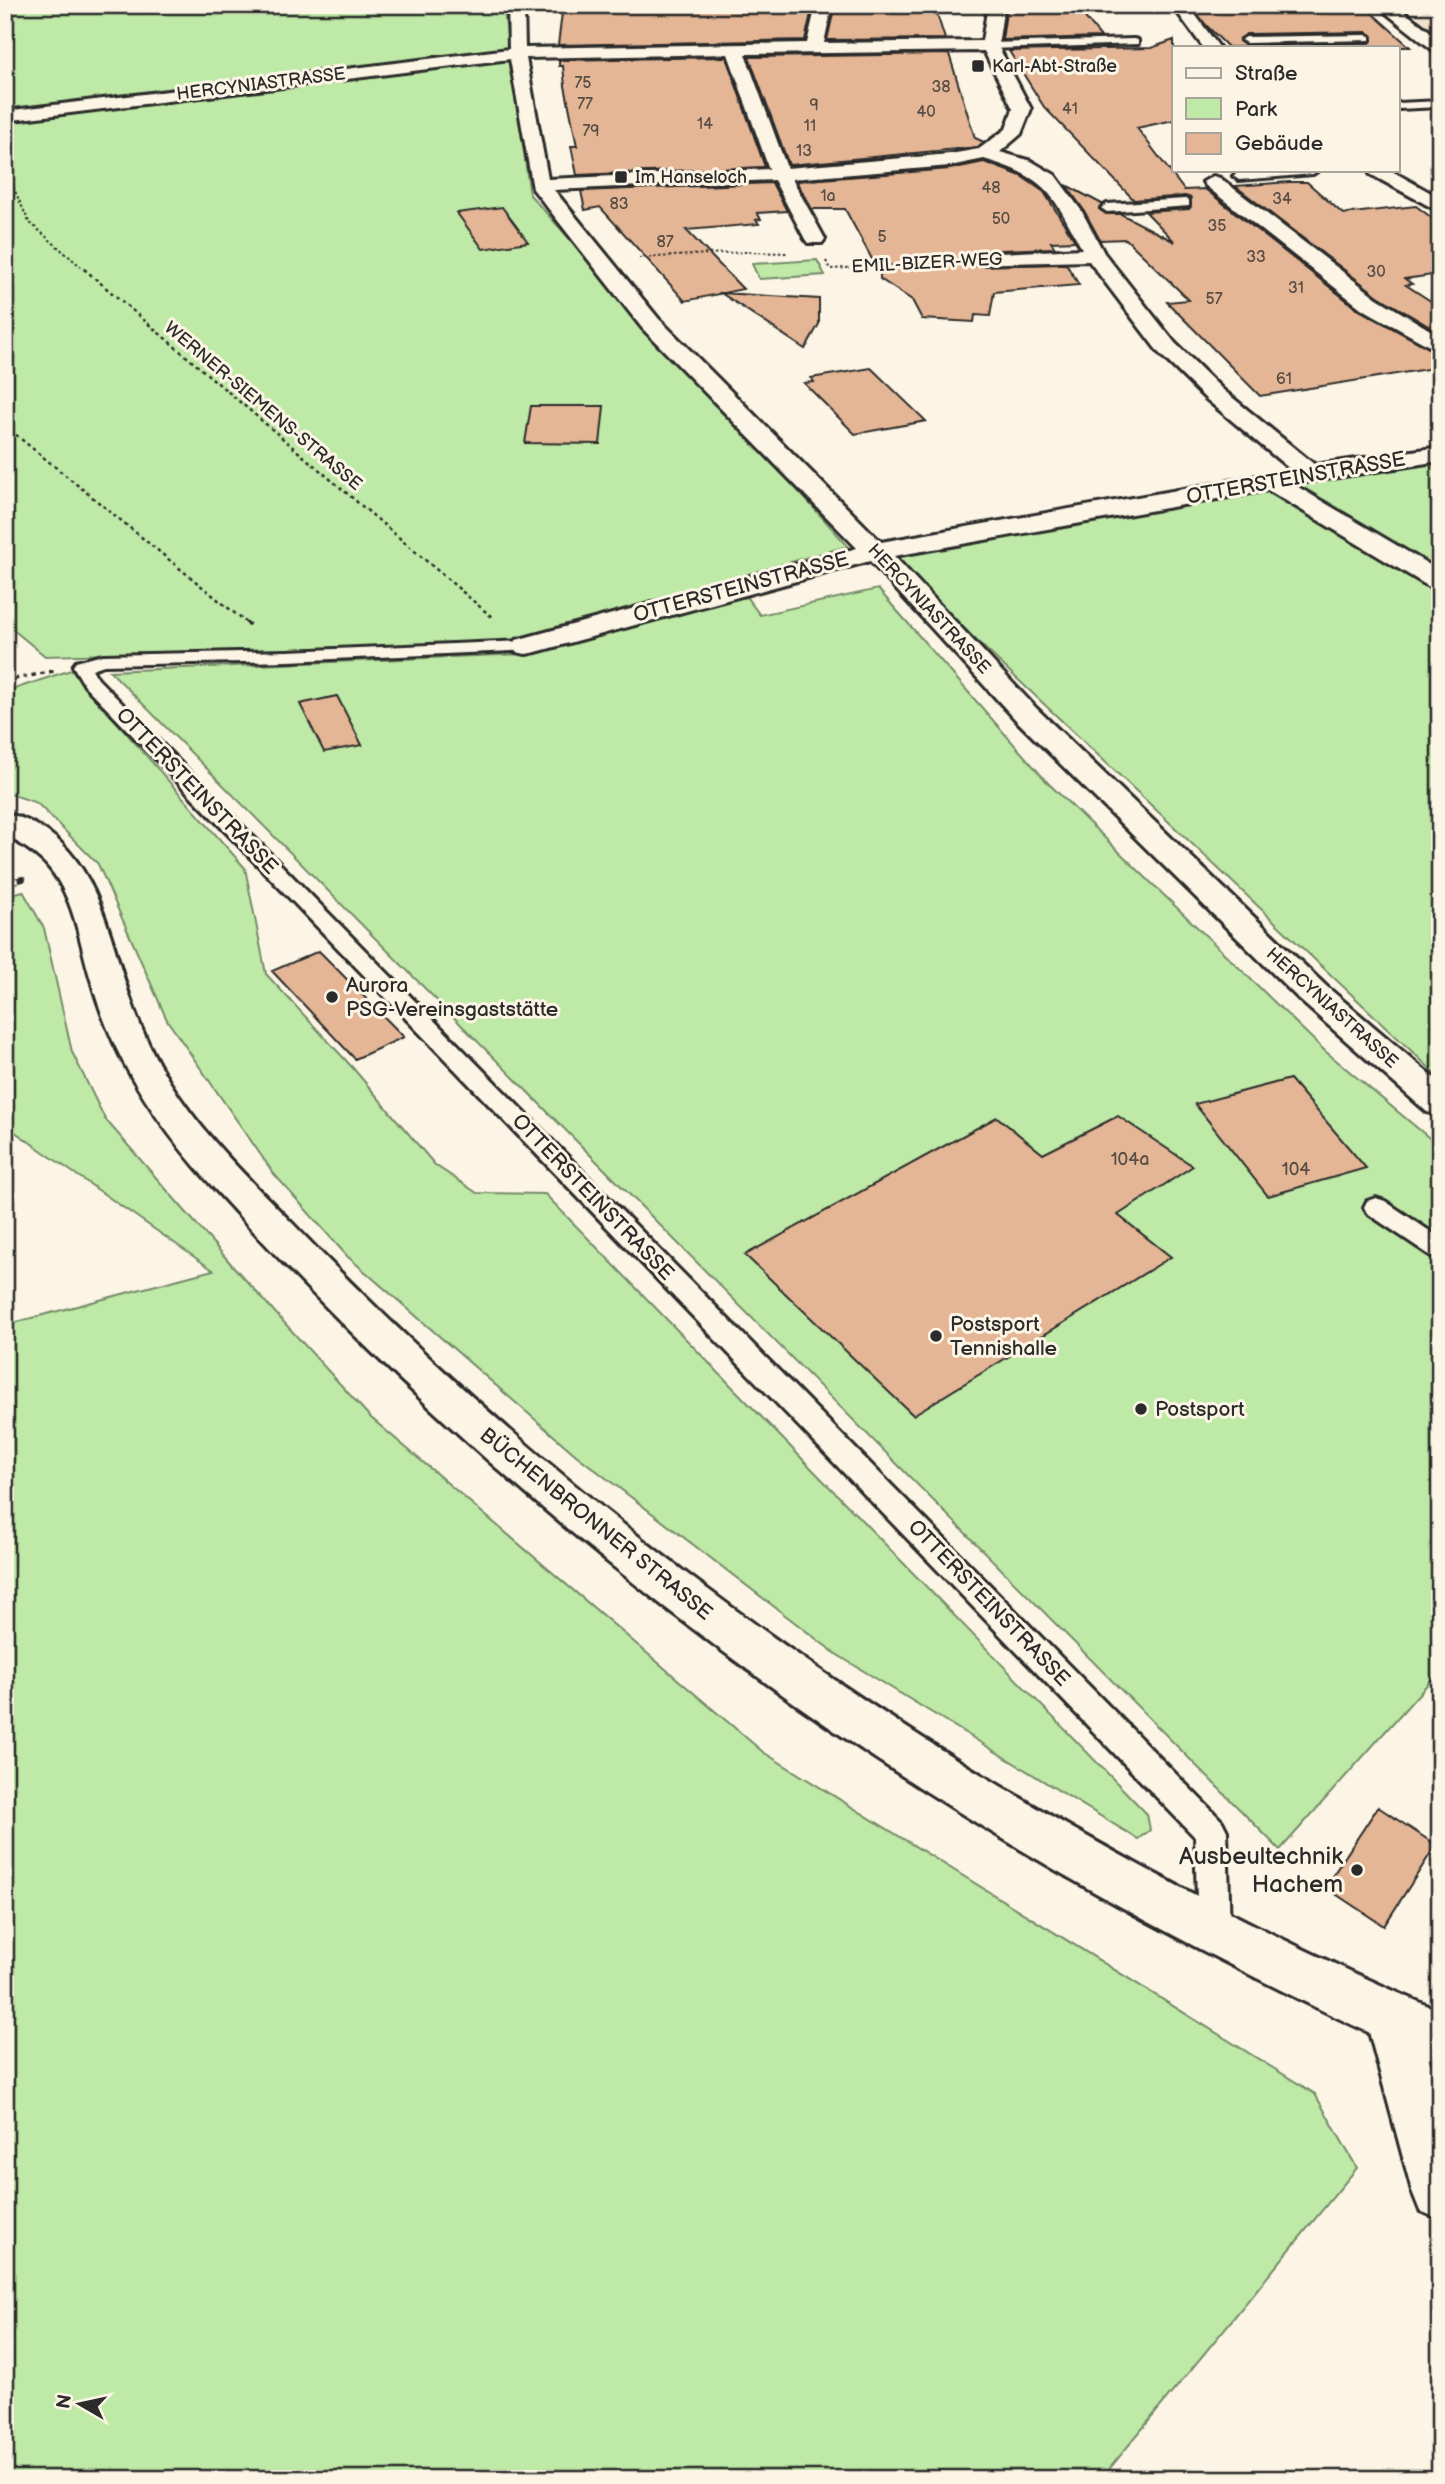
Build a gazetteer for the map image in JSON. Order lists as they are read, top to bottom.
{
  "streets": {
    "street": [
      "HERCYNIASTRASSE",
      "EMIL-BIZER-WEG",
      "OTTERSTEINSTRASSE",
      "BÜCHENBRONNER STRASSE"
    ],
    "path": ["WERNER-SIEMENS-STRASSE"]
  },
  "crossings": [
    ["HERCYNIASTRASSE", "OTTERSTEINSTRASSE"],
    ["WERNER-SIEMENS-STRASSE", "OTTERSTEINSTRASSE"],
    ["OTTERSTEINSTRASSE", "BÜCHENBRONNER STRASSE"]
  ],
  "places": {
    "transit": ["Karl-Abt-Straße", "Im Hanseloch"],
    "other": [
      "Aurora PSG-Vereinsgaststätte",
      "Postsport Tennishalle",
      "Postsport",
      "Ausbeultechnik Hachem"
    ]
  },
  "house_numbers": [
    "75",
    "38",
    "77",
    "9",
    "41",
    "40",
    "14",
    "11",
    "79",
    "13",
    "48",
    "1a",
    "34",
    "83",
    "50",
    "35",
    "5",
    "87",
    "33",
    "30",
    "31",
    "57",
    "61",
    "104a",
    "104"
  ],
  "legend": ["Straße", "Park", "Gebäude"],
  "north": "left"
}
